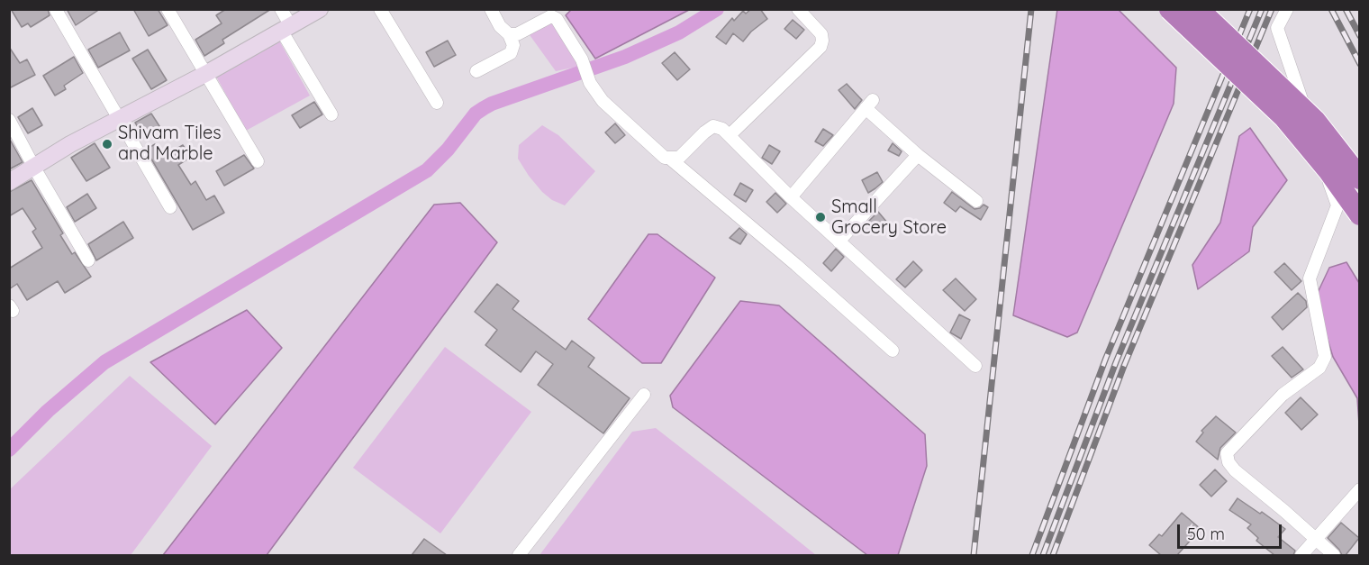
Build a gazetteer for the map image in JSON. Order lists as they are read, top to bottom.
{
  "places": ["Shivam Tiles and Marble", "Small Grocery Store"],
  "scale_bar": "50 m"
}
